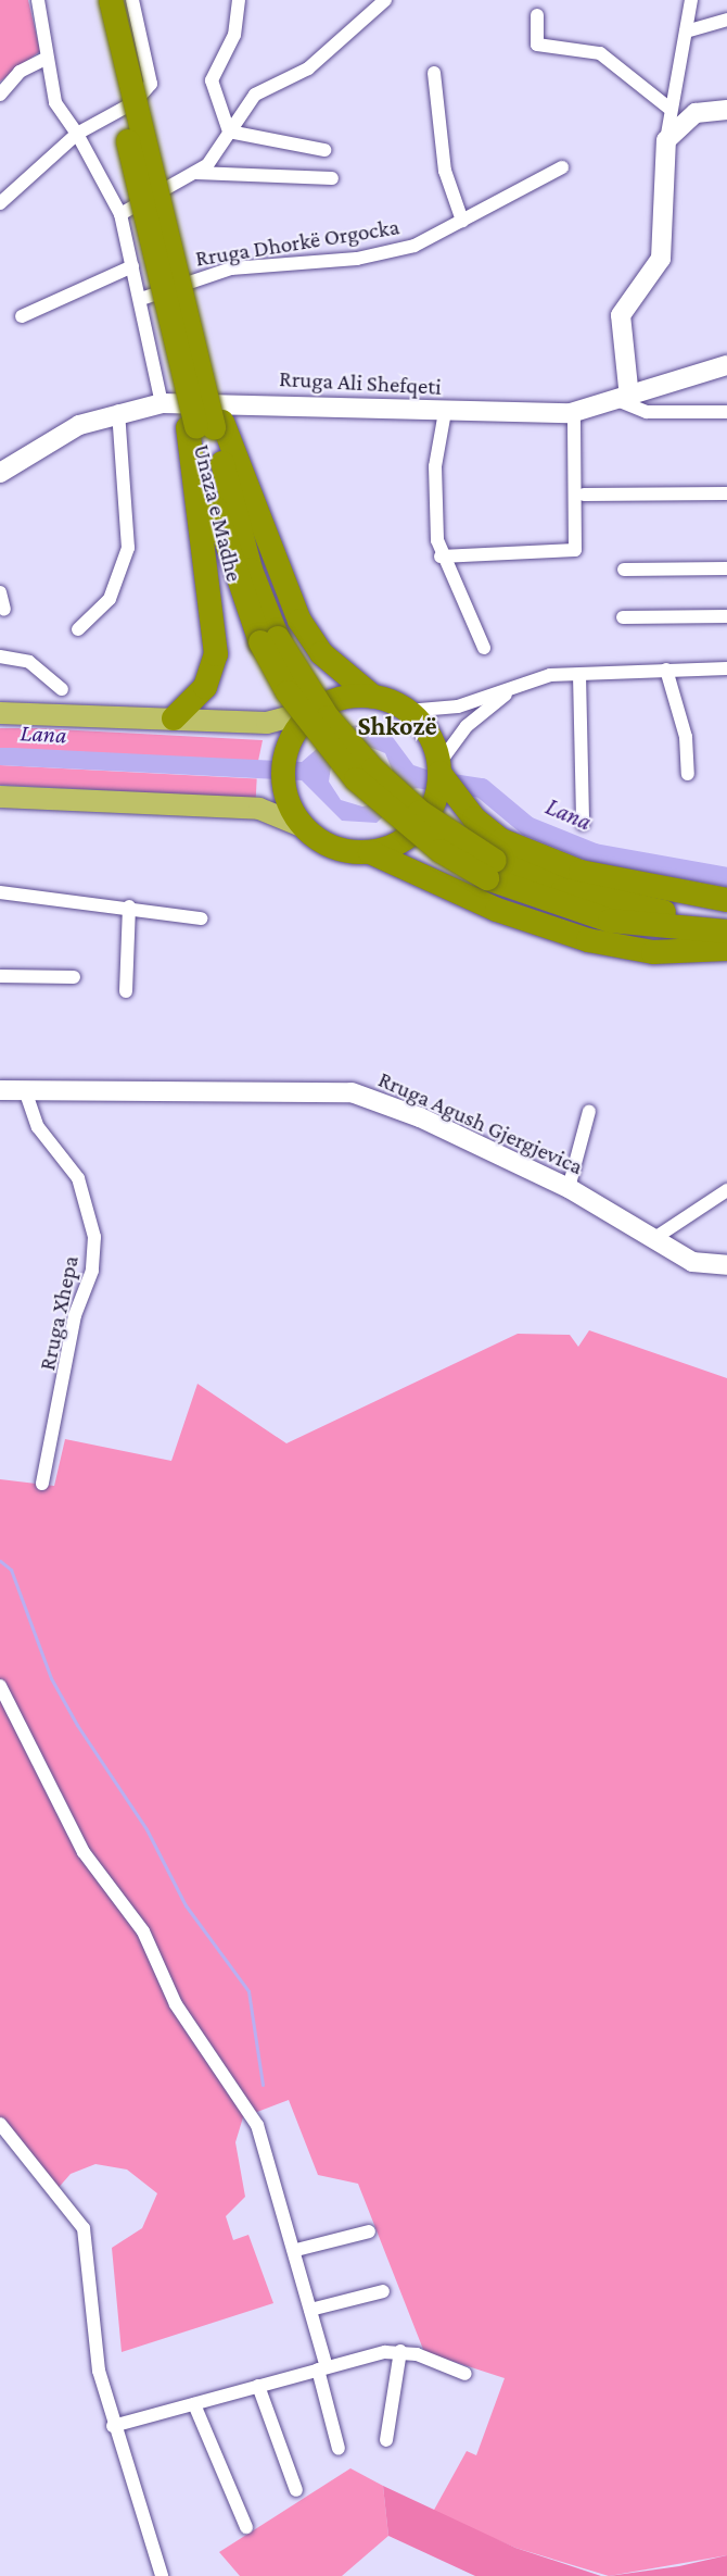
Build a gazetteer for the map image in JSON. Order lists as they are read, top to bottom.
{
  "streets": {
    "highway": ["Unaza e Madhe"],
    "main road": ["Rruga Ali Shefqeti", "Rruga Agush Gjergjevica"],
    "street": ["Rruga Dhorkë Orgocka", "Rruga Xhepa"]
  },
  "crossings": [
    ["Rruga Agush Gjergjevica", "Rruga Xhepa"]
  ],
  "districts": ["Shkozë"],
  "water": ["Lana"]
}
